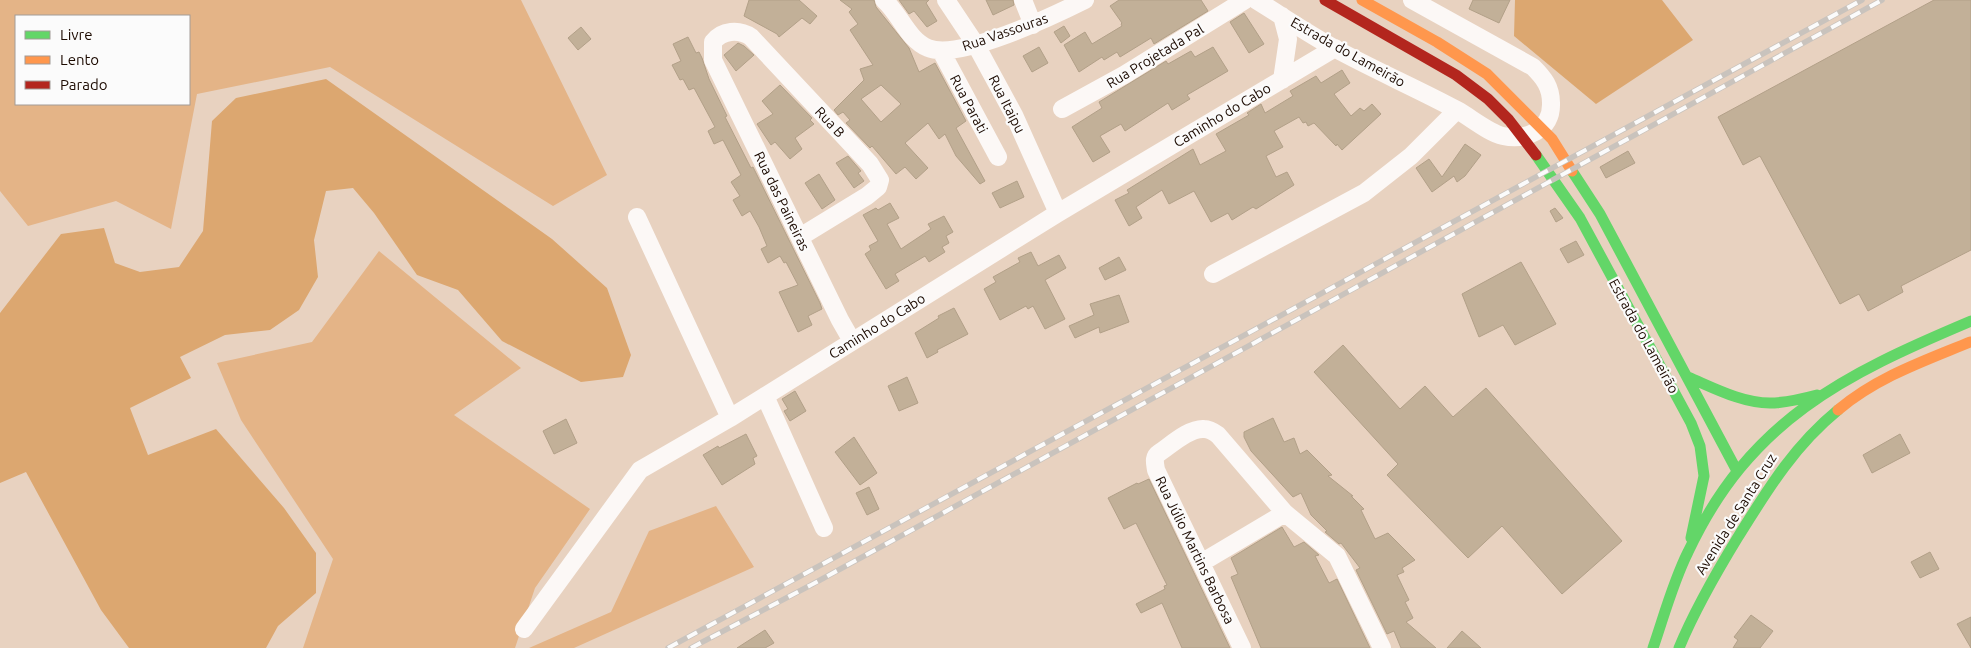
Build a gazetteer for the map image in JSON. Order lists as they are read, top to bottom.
{
  "streets": {
    "main road": ["Estrada do Lameirão", "Avenida de Santa Cruz"],
    "street": [
      "Rua Vassouras",
      "Rua Projetada Pal",
      "Rua Parati",
      "Rua Itaipu",
      "Caminho do Cabo",
      "Rua B",
      "Rua das Paineiras",
      "Rua Júlio Martins Barbosa"
    ]
  },
  "crossings": [
    ["Rua Vassouras", "Rua Parati"],
    ["Rua Vassouras", "Rua Itaipu"],
    ["Estrada do Lameirão", "Caminho do Cabo"],
    ["Estrada do Lameirão", "Avenida de Santa Cruz"],
    ["Rua Itaipu", "Caminho do Cabo"],
    ["Caminho do Cabo", "Rua das Paineiras"],
    ["Rua B", "Rua das Paineiras"]
  ],
  "legend": ["Livre", "Lento", "Parado"]
}
